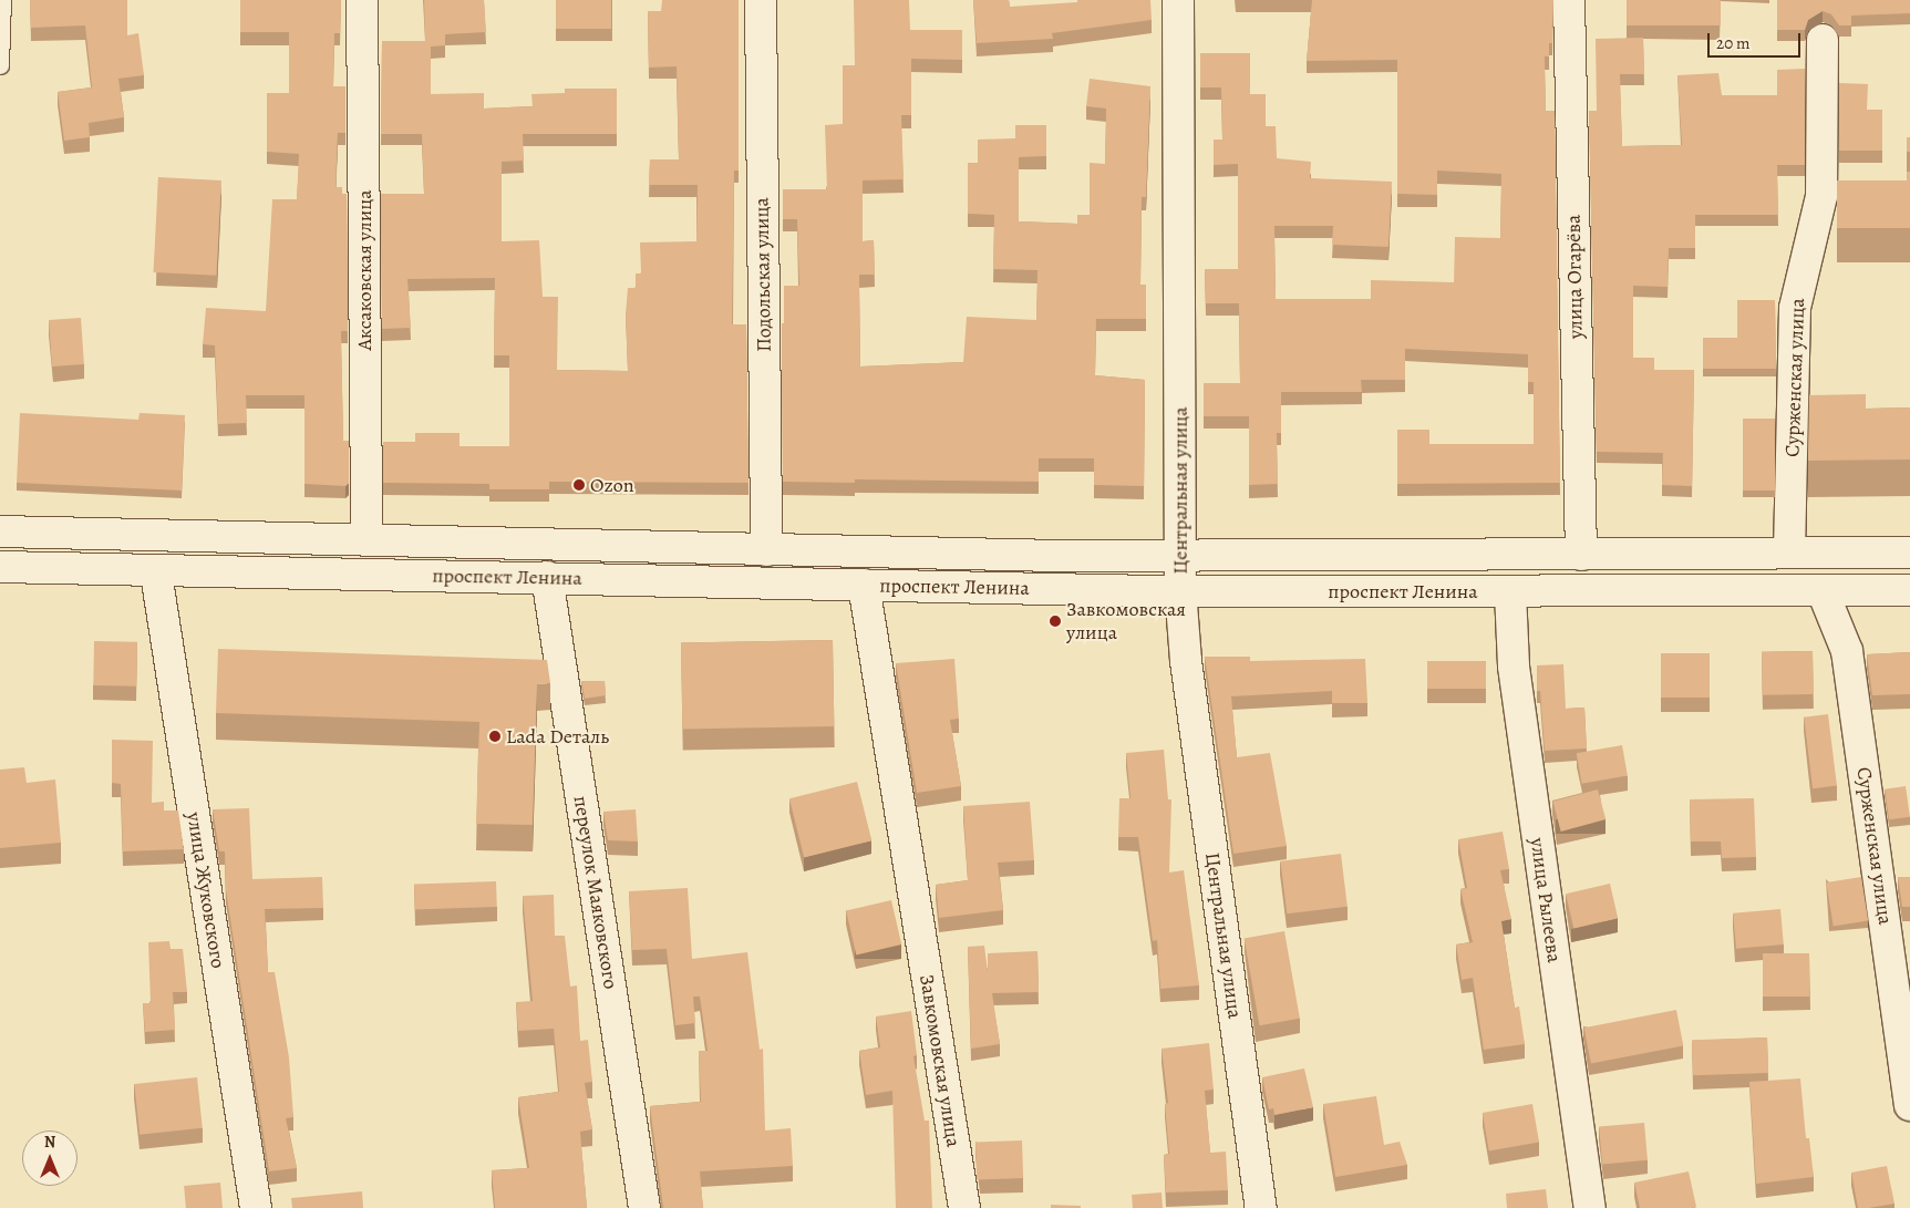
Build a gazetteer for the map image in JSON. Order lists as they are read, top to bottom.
{
  "streets": {
    "street": [
      "Аксаковская улица",
      "Подольская улица",
      "улица Огарёва",
      "Сурженская улица",
      "Центральная улица",
      "проспект Ленина",
      "улица Жуковского",
      "переулок Маяковского",
      "улица Рылеева",
      "Завкомовская улица"
    ]
  },
  "crossings": [
    ["Аксаковская улица", "проспект Ленина"],
    ["Подольская улица", "проспект Ленина"],
    ["улица Огарёва", "проспект Ленина"],
    ["Сурженская улица", "проспект Ленина"],
    ["Центральная улица", "проспект Ленина"],
    ["проспект Ленина", "улица Жуковского"],
    ["проспект Ленина", "переулок Маяковского"],
    ["проспект Ленина", "улица Рылеева"],
    ["проспект Ленина", "Завкомовская улица"]
  ],
  "places": ["Ozon", "Завкомовская улица", "Lada Dеталь"],
  "scale_bar": "20 m",
  "north": "top"
}
